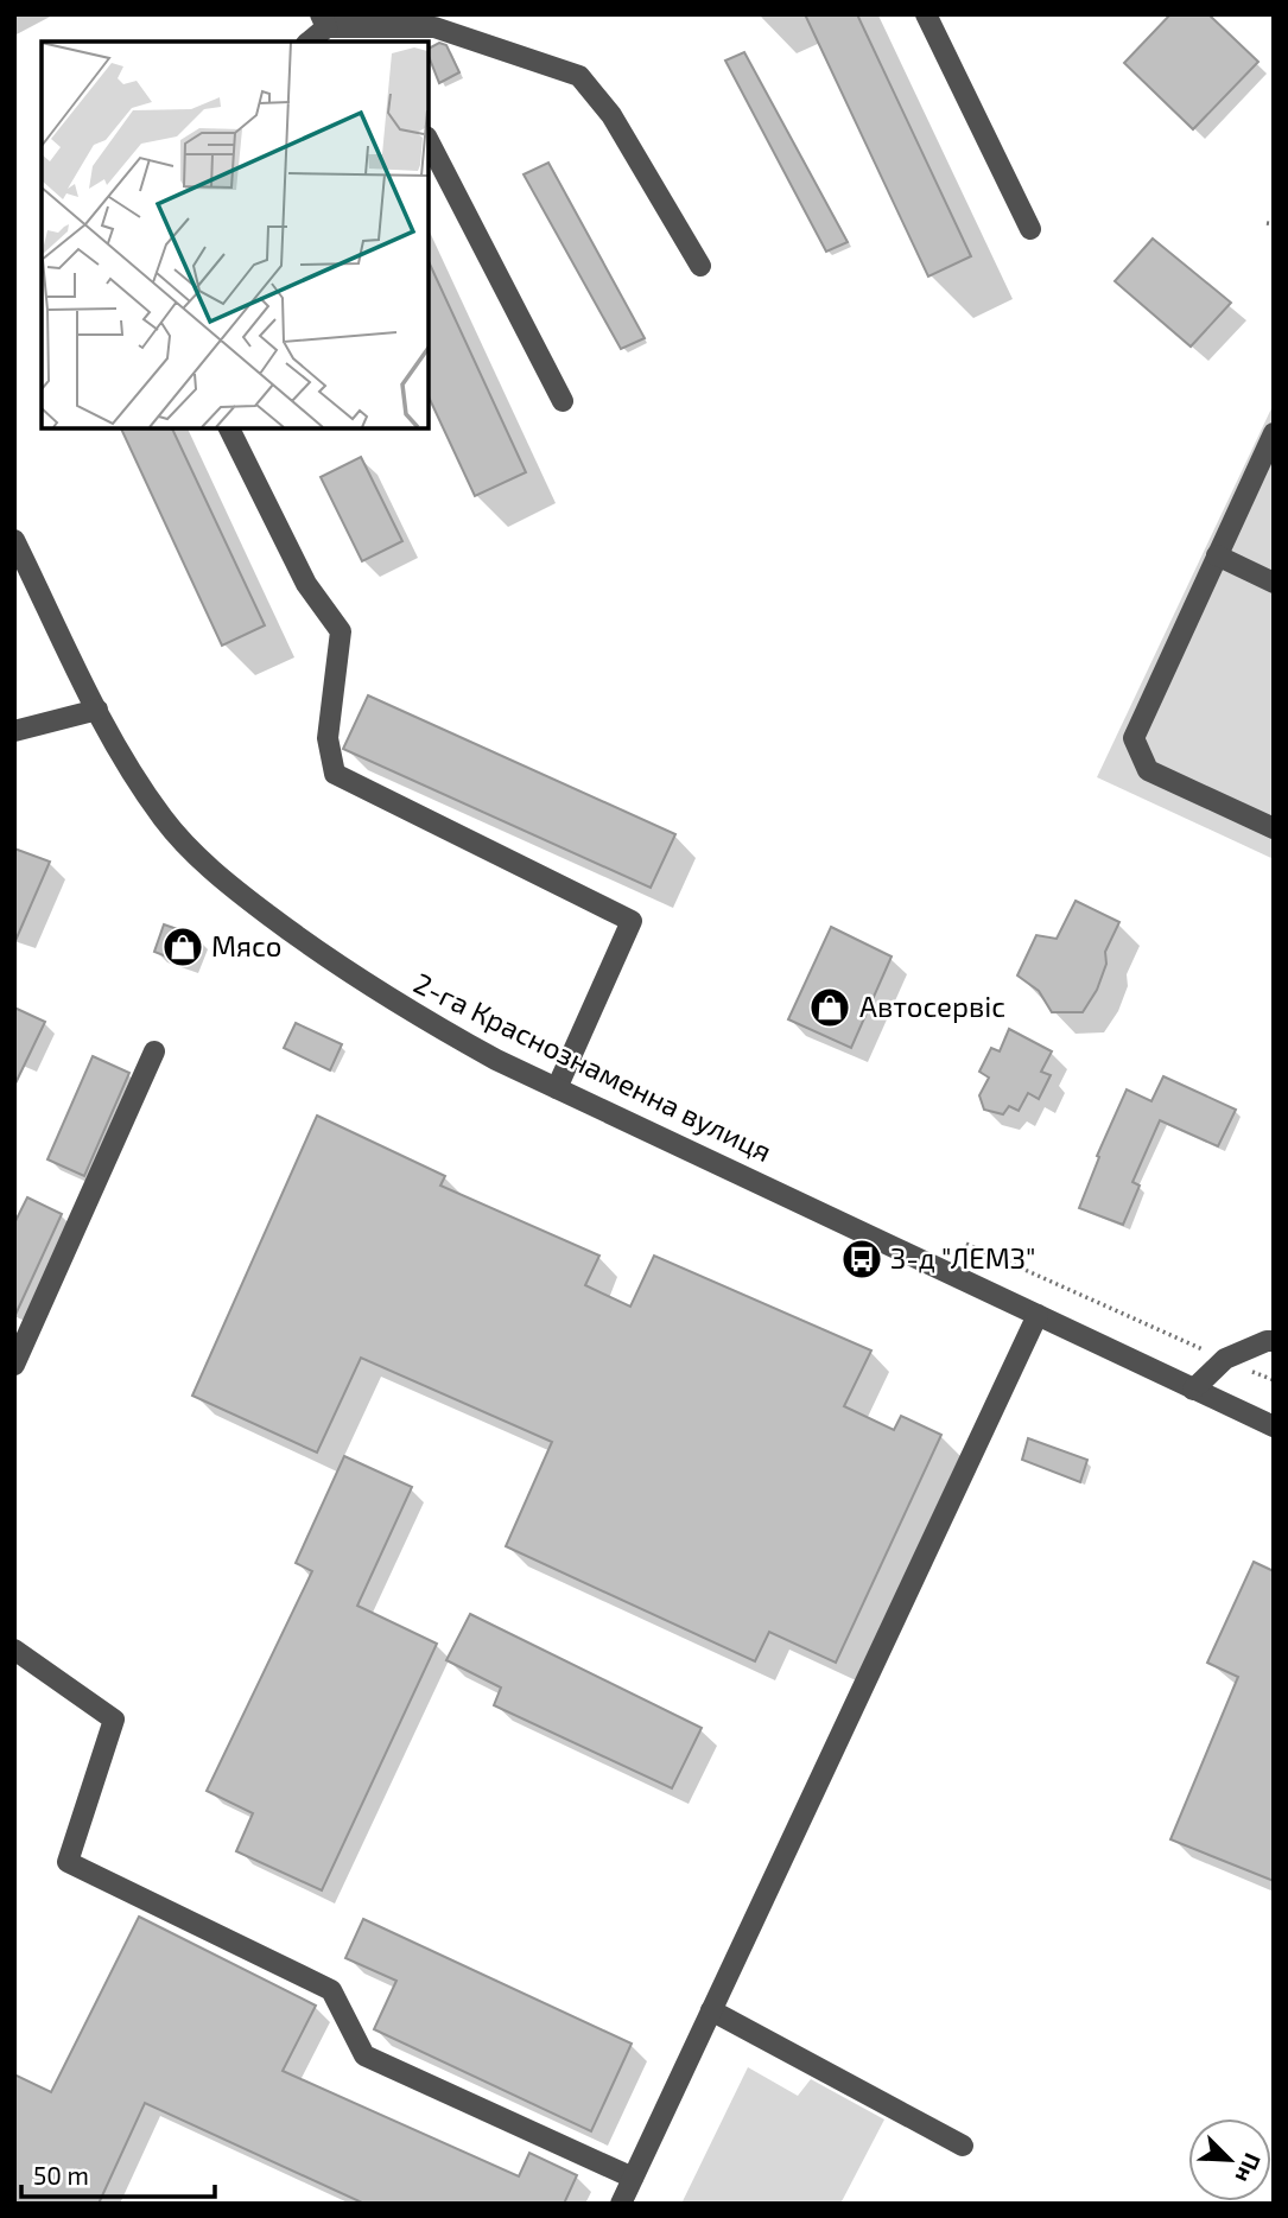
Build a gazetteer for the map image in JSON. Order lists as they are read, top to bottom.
{
  "streets": {
    "street": ["2-га Краснознаменна вулиця"]
  },
  "places": {
    "shop": ["Мясо", "Автосервіс"],
    "bus stop": ["З-д \"ЛЕМЗ\""]
  },
  "scale_bar": "50 m",
  "north": "bottom right"
}
